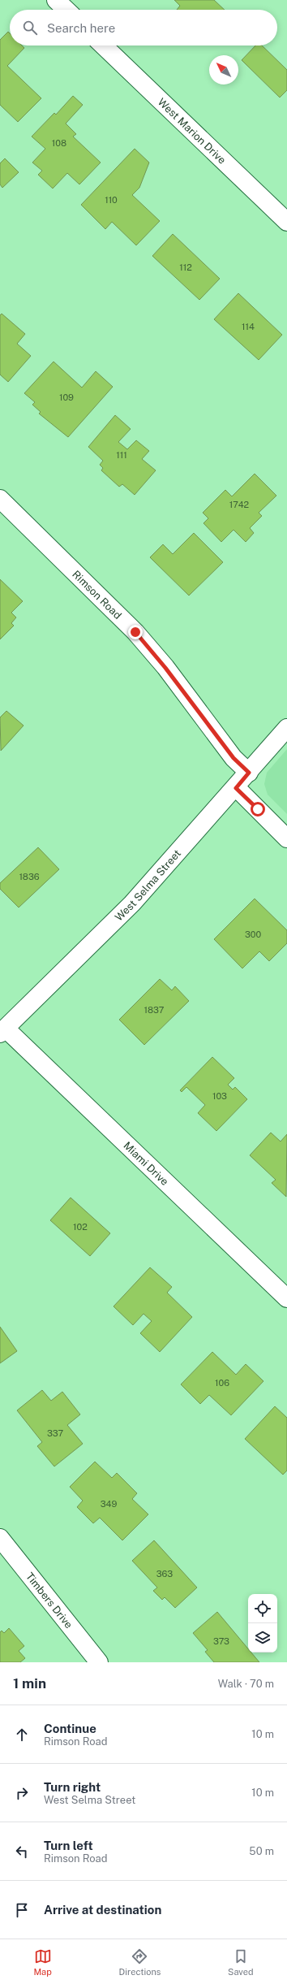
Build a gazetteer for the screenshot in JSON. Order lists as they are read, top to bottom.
{
  "streets": {
    "street": [
      "West Marion Drive",
      "Rimson Road",
      "West Selma Street",
      "Miami Drive",
      "Timbers Drive"
    ]
  },
  "crossings": [
    ["Rimson Road", "West Selma Street"],
    ["West Selma Street", "Miami Drive"]
  ],
  "house_numbers": [
    "108",
    "110",
    "112",
    "114",
    "109",
    "111",
    "1742",
    "1836",
    "300",
    "1837",
    "103",
    "102",
    "106",
    "337",
    "349",
    "363",
    "373"
  ],
  "north": "top left",
  "page": {
    "search": "Search here",
    "heading": ["1 min", "Walk · 70 m"],
    "list": [
      ["Continue", "Rimson Road", "10 m"],
      ["Turn right", "West Selma Street", "10 m"],
      ["Turn left", "Rimson Road", "50 m"],
      "Arrive at destination"
    ],
    "nav": ["Map", "Directions", "Saved"]
  }
}
